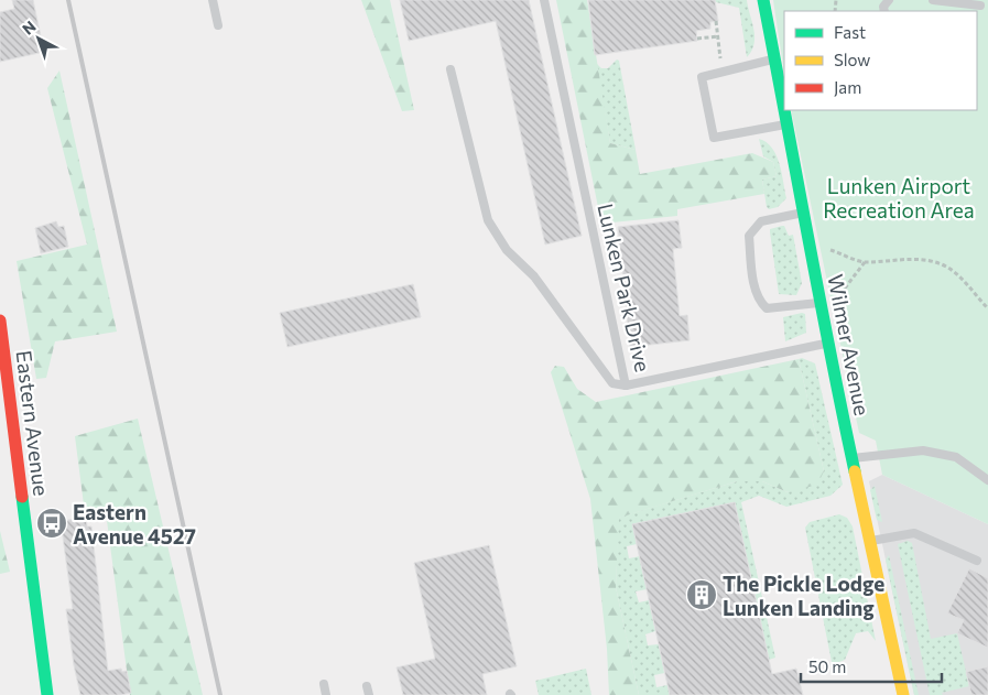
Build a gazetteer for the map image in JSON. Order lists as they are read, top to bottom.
{
  "streets": {
    "street": ["Wilmer Avenue", "Eastern Avenue"],
    "lane": ["Lunken Park Drive"]
  },
  "crossings": [
    ["Lunken Park Drive", "Wilmer Avenue"]
  ],
  "parks": ["Lunken Airport Recreation Area"],
  "places": {
    "bus stop": ["Eastern Avenue 4527"],
    "building": ["The Pickle Lodge Lunken Landing"]
  },
  "legend": ["Fast", "Slow", "Jam"],
  "scale_bar": "50 m",
  "north": "top left"
}
